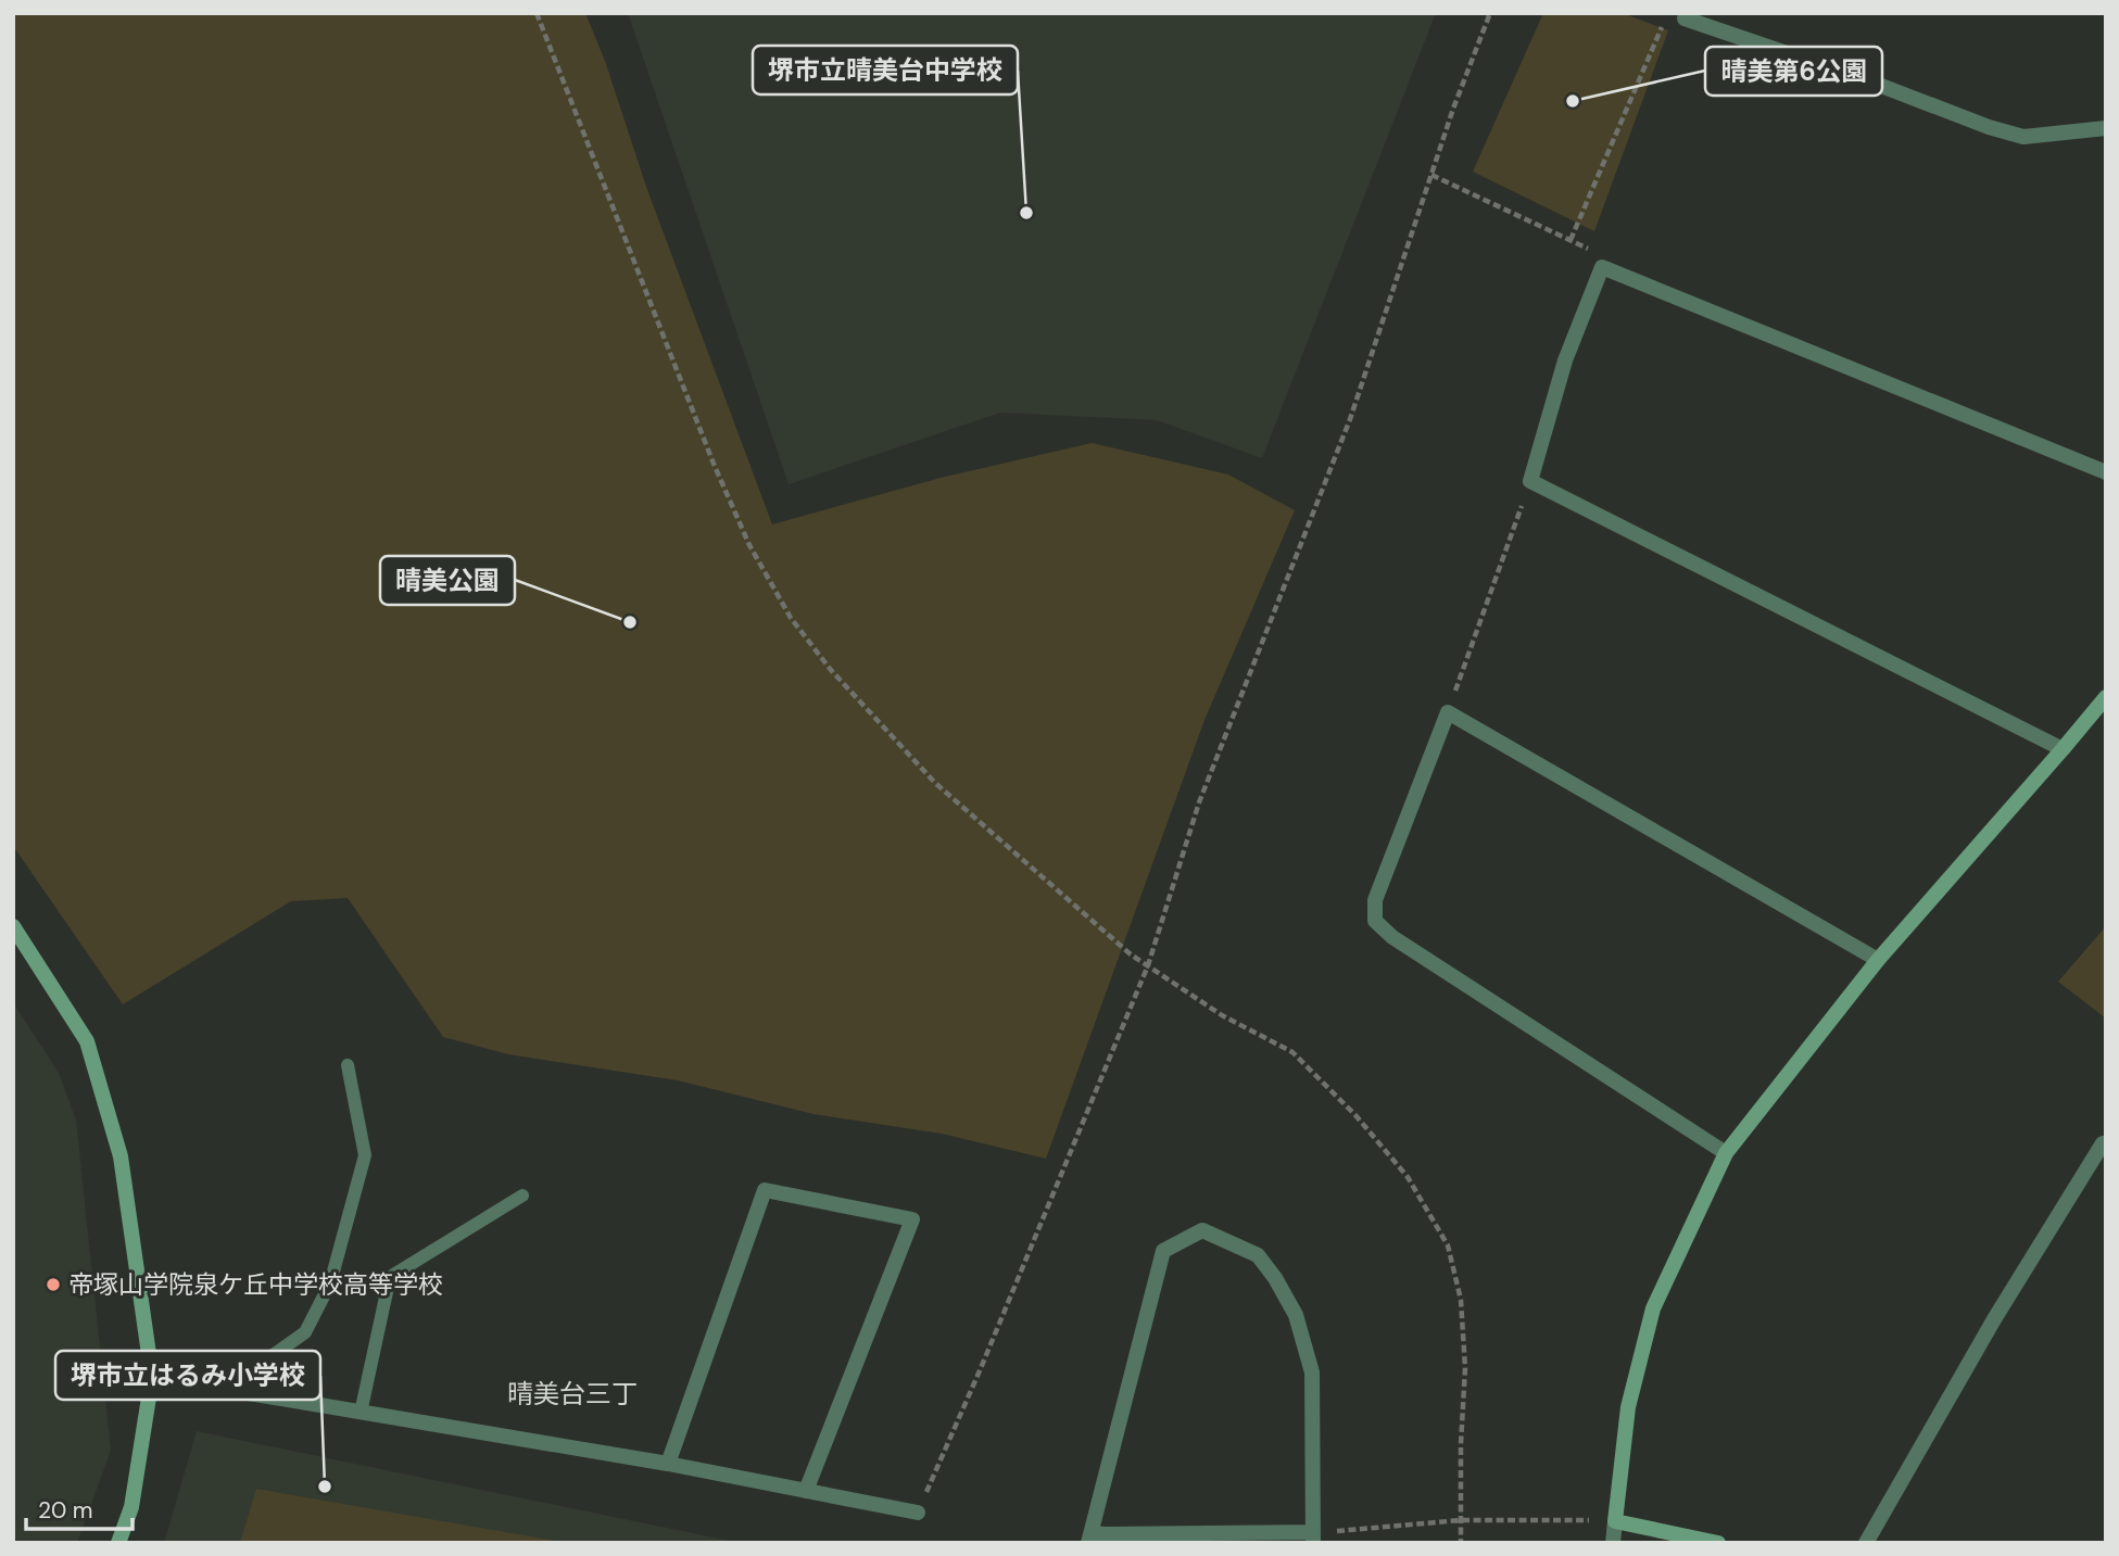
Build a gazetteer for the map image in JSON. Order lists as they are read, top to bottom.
{
  "districts": ["晴美台三丁"],
  "places": [
    "晴美第6公園",
    "堺市立晴美台中学校",
    "晴美公園",
    "帝塚山学院泉ケ丘中学校高等学校",
    "堺市立はるみ小学校"
  ],
  "scale_bar": "20 m"
}
